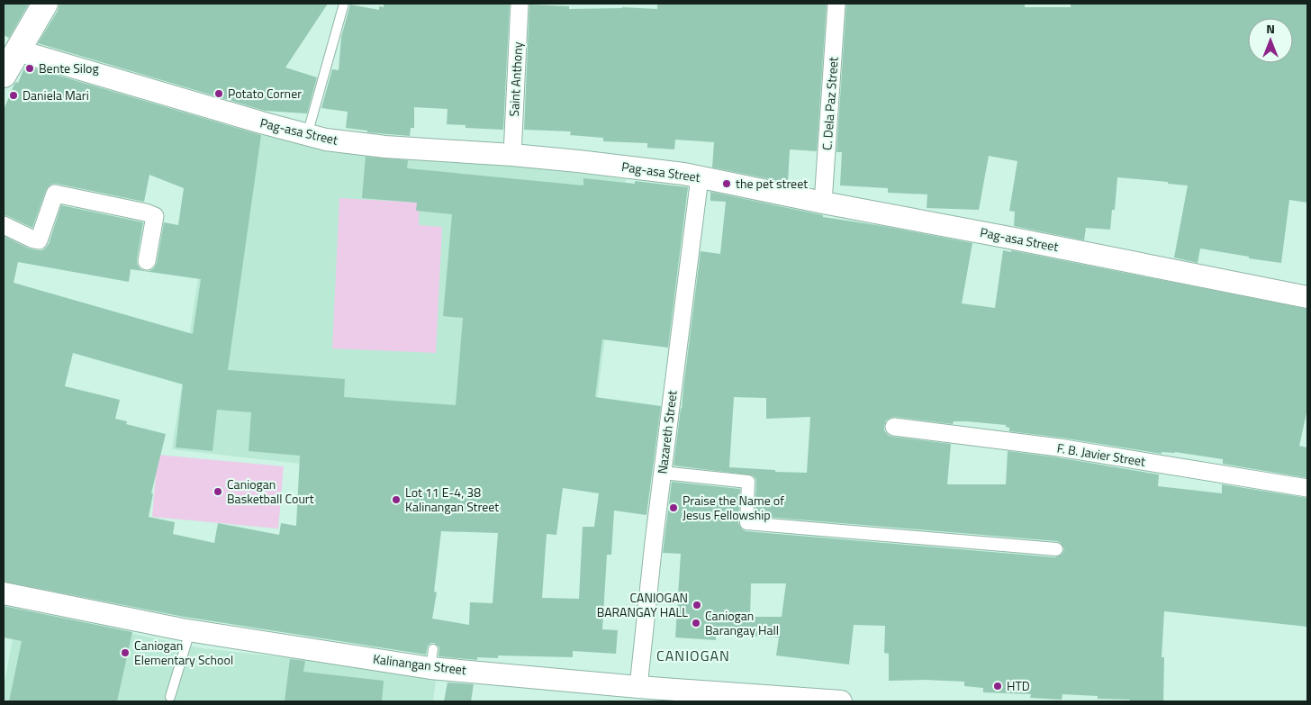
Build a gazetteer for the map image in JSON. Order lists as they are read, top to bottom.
{
  "streets": {
    "street": [
      "Saint Anthony",
      "C. Dela Paz Street",
      "Pag-asa Street",
      "Nazareth Street",
      "F. B. Javier Street",
      "Kalinangan Street"
    ]
  },
  "crossings": [
    ["Saint Anthony", "Pag-asa Street"],
    ["C. Dela Paz Street", "Pag-asa Street"],
    ["Pag-asa Street", "Nazareth Street"],
    ["Nazareth Street", "Kalinangan Street"]
  ],
  "districts": ["CANIOGAN"],
  "places": [
    "Bente Silog",
    "Potato Corner",
    "Daniela Mari",
    "the pet street",
    "Caniogan Basketball Court",
    "Lot 11 E-4, 38 Kalinangan Street",
    "Praise the Name of Jesus Fellowship",
    "CANIOGAN BARANGAY HALL",
    "Caniogan Barangay Hall",
    "Caniogan Elementary School",
    "HTD"
  ],
  "north": "top"
}
